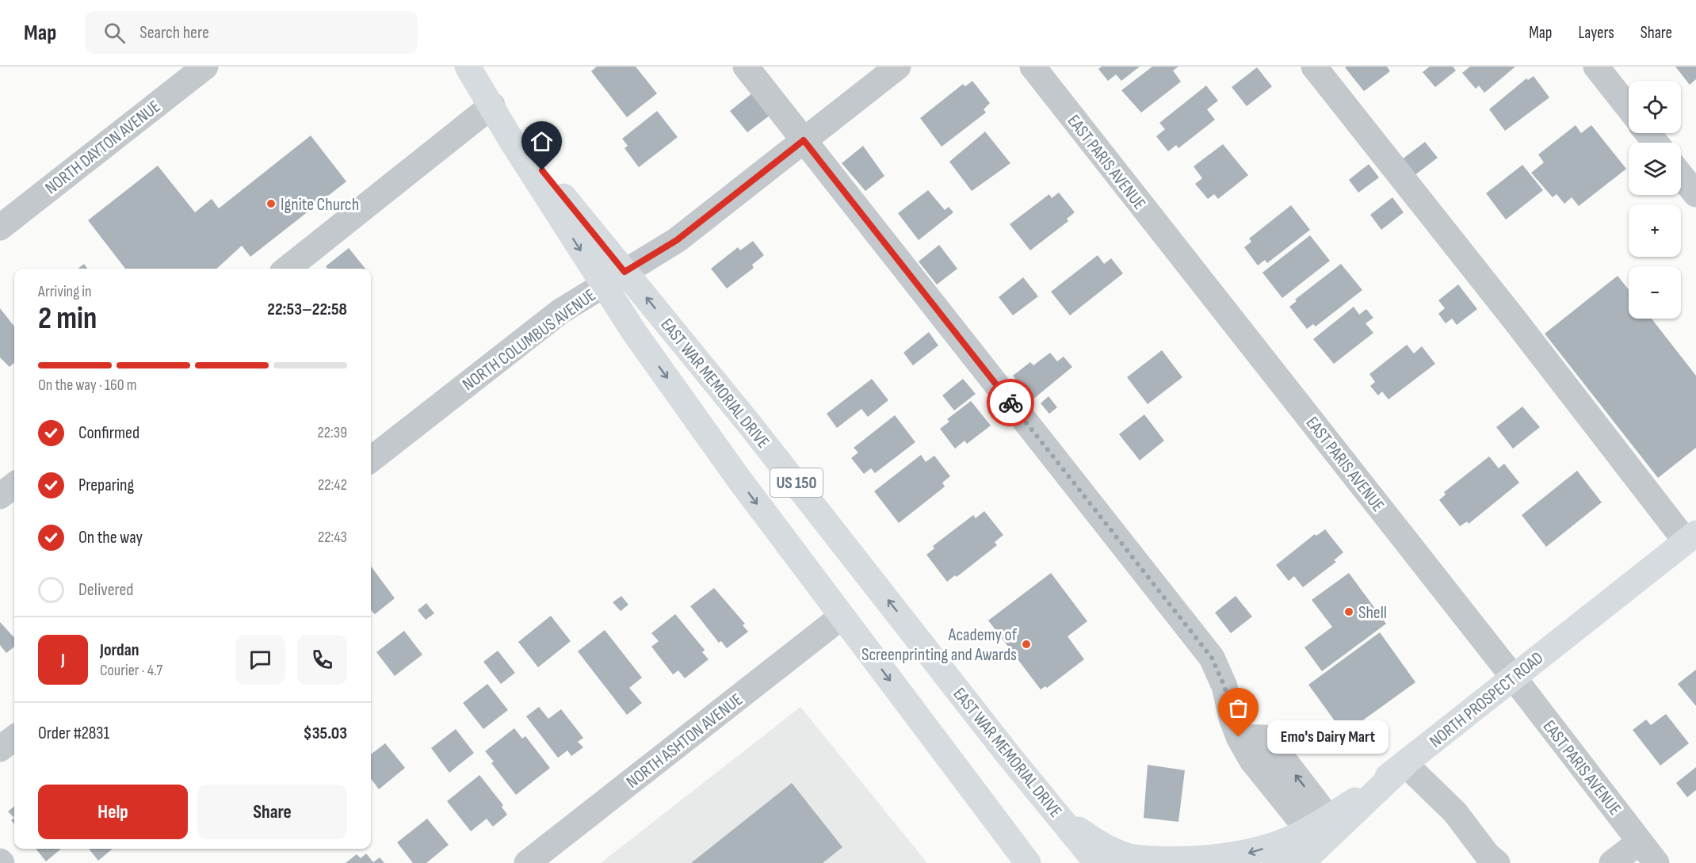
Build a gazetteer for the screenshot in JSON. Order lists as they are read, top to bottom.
{
  "streets": {
    "main road": ["EAST WAR MEMORIAL DRIVE", "US 150", "NORTH PROSPECT ROAD"],
    "street": [
      "NORTH DAYTON AVENUE",
      "EAST PARIS AVENUE",
      "NORTH COLUMBUS AVENUE",
      "NORTH ASHTON AVENUE"
    ]
  },
  "crossings": [
    ["EAST PARIS AVENUE", "NORTH PROSPECT ROAD"],
    ["NORTH COLUMBUS AVENUE", "EAST WAR MEMORIAL DRIVE"],
    ["EAST WAR MEMORIAL DRIVE", "NORTH ASHTON AVENUE"]
  ],
  "places": [
    "Ignite Church",
    "Shell",
    "Academy of Screenprinting and Awards",
    "Emo's Dairy Mart"
  ],
  "page": {
    "header": "Map",
    "search": "Search here",
    "nav": ["Map", "Layers", "Share"],
    "map_buttons": ["+", "−"],
    "heading": ["2 min", "Arriving in", "22:53–22:58"],
    "panel": [
      "Jordan",
      "Courier · 4.7",
      "Order #2831",
      "$35.03"
    ],
    "bar": "On the way · 160 m",
    "list": [
      ["Confirmed", "22:39"],
      ["Preparing", "22:42"],
      ["On the way", "22:43"],
      "Delivered"
    ],
    "round": "J",
    "bubble": "Emo's Dairy Mart",
    "buttons": ["Help", "Share"]
  }
}
